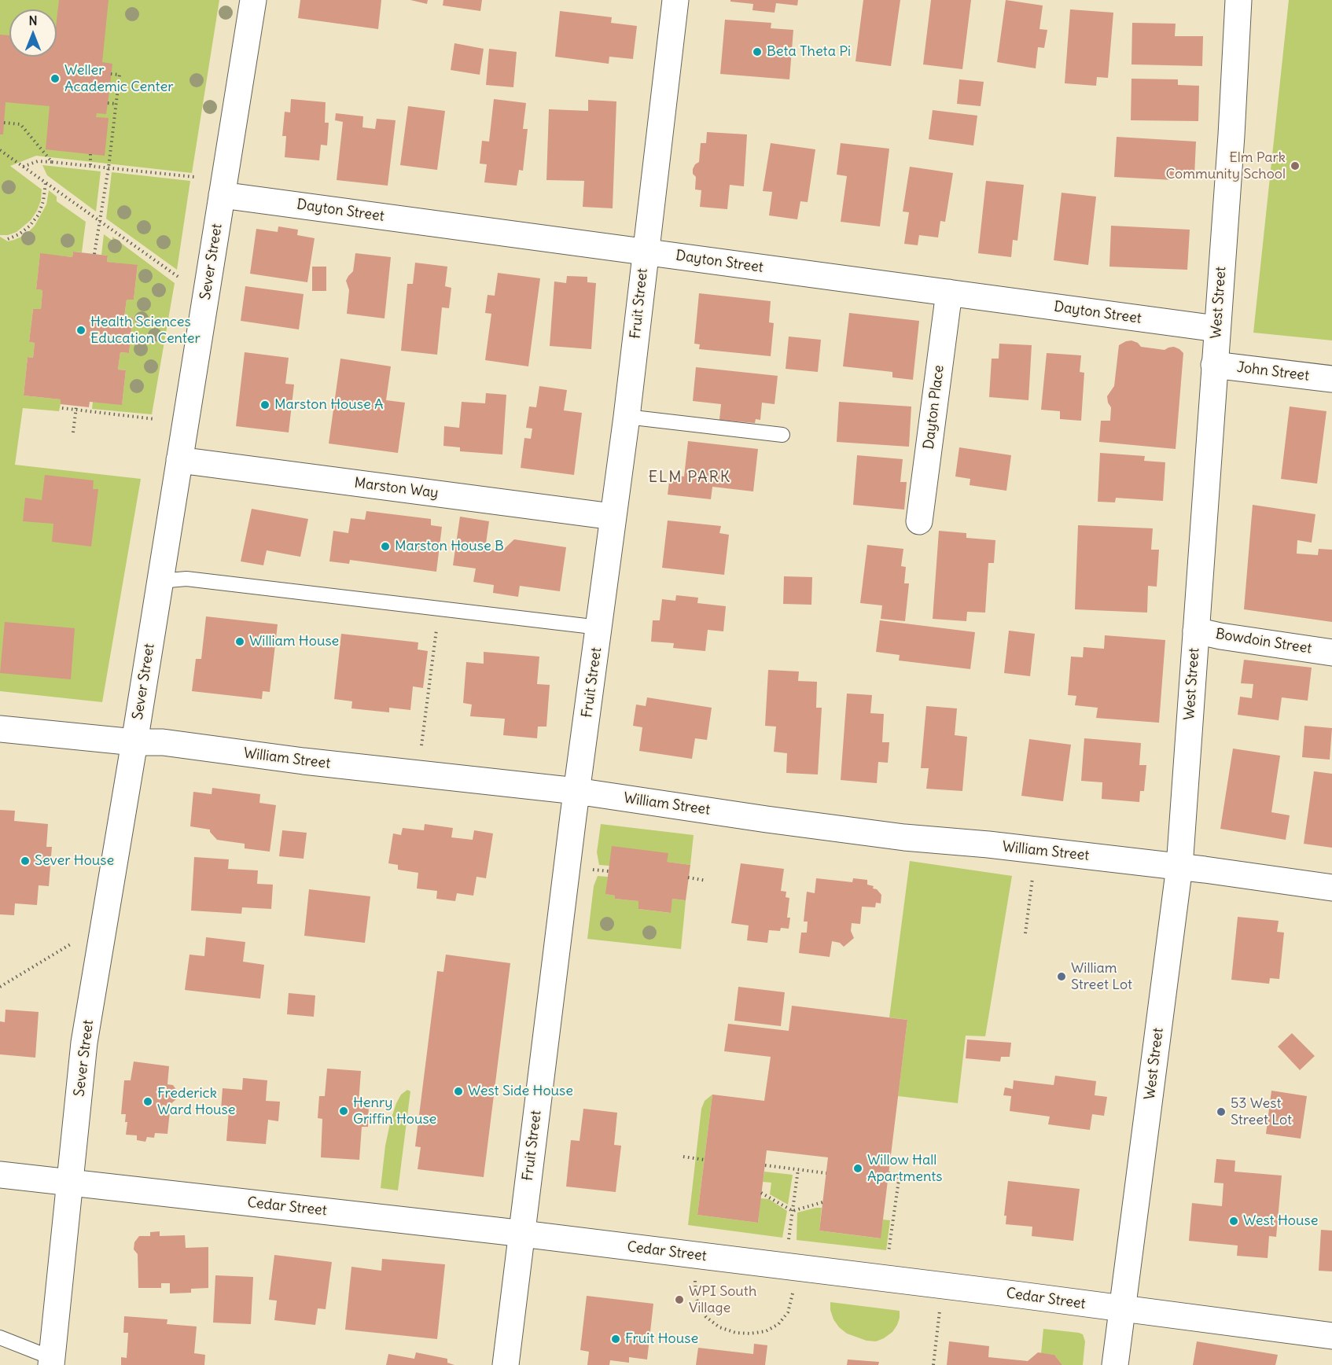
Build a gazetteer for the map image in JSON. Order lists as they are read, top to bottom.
{
  "streets": {
    "street": [
      "Dayton Street",
      "Sever Street",
      "West Street",
      "Fruit Street",
      "John Street",
      "Dayton Place",
      "Marston Way",
      "Bowdoin Street",
      "William Street",
      "Cedar Street"
    ]
  },
  "crossings": [
    ["Dayton Street", "Sever Street"],
    ["Dayton Street", "West Street"],
    ["Dayton Street", "Fruit Street"],
    ["Dayton Street", "Dayton Place"],
    ["Sever Street", "Marston Way"],
    ["Sever Street", "William Street"],
    ["Sever Street", "Cedar Street"],
    ["West Street", "John Street"],
    ["West Street", "Bowdoin Street"],
    ["West Street", "William Street"],
    ["West Street", "Cedar Street"],
    ["Fruit Street", "Marston Way"],
    ["Fruit Street", "William Street"],
    ["Fruit Street", "Cedar Street"]
  ],
  "districts": ["ELM PARK"],
  "places": [
    "Beta Theta Pi",
    "Weller Academic Center",
    "Elm Park Community School",
    "Health Sciences Education Center",
    "Marston House A",
    "Marston House B",
    "William House",
    "Sever House",
    "William Street Lot",
    "West Side House",
    "Frederick Ward House",
    "Henry Griffin House",
    "53 West Street Lot",
    "Willow Hall Apartments",
    "West House",
    "WPI South Village",
    "Fruit House"
  ],
  "north": "top"
}
